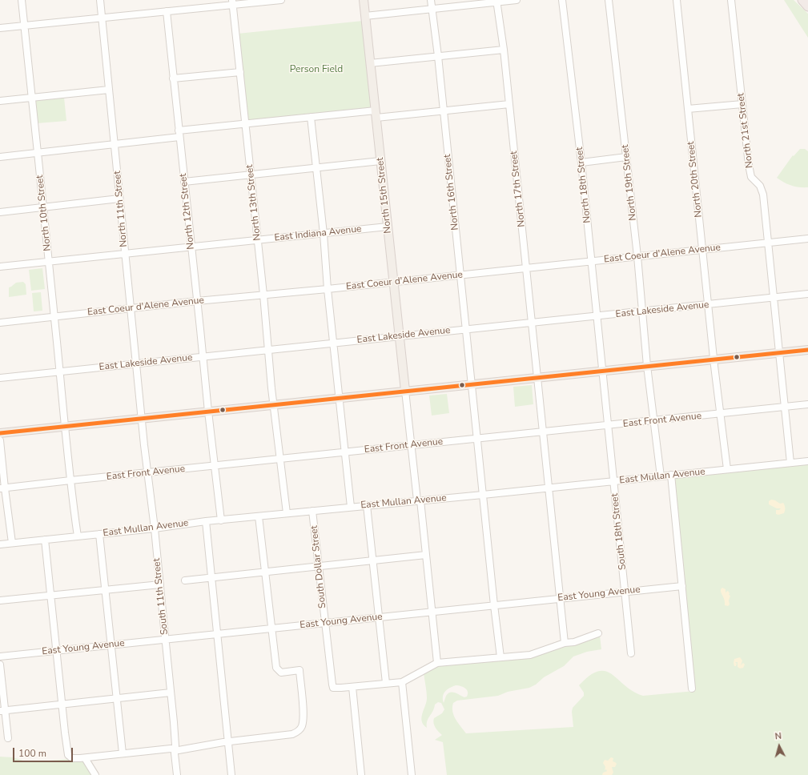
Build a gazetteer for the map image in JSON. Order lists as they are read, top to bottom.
{
  "streets": {
    "main road": ["North 15th Street"],
    "street": [
      "North 21st Street",
      "North 20th Street",
      "North 19th Street",
      "North 18th Street",
      "North 17th Street",
      "North 16th Street",
      "North 13th Street",
      "North 11th Street",
      "North 12th Street",
      "North 10th Street",
      "East Indiana Avenue",
      "East Coeur d'Alene Avenue",
      "East Lakeside Avenue",
      "East Front Avenue",
      "East Mullan Avenue",
      "South 18th Street",
      "South Dollar Street",
      "East Young Avenue",
      "South 11th Street"
    ]
  },
  "crossings": [
    ["North 21st Street", "East Coeur d'Alene Avenue"],
    ["North 21st Street", "East Lakeside Avenue"],
    ["North 21st Street", "East Front Avenue"],
    ["North 21st Street", "East Mullan Avenue"],
    ["North 20th Street", "East Coeur d'Alene Avenue"],
    ["North 20th Street", "East Lakeside Avenue"],
    ["North 20th Street", "East Front Avenue"],
    ["North 20th Street", "East Mullan Avenue"],
    ["North 19th Street", "East Coeur d'Alene Avenue"],
    ["North 19th Street", "East Lakeside Avenue"],
    ["North 19th Street", "East Front Avenue"],
    ["North 19th Street", "East Mullan Avenue"],
    ["North 18th Street", "East Coeur d'Alene Avenue"],
    ["North 18th Street", "East Lakeside Avenue"],
    ["North 18th Street", "South 18th Street"],
    ["North 17th Street", "East Coeur d'Alene Avenue"],
    ["North 17th Street", "East Lakeside Avenue"],
    ["North 17th Street", "East Front Avenue"],
    ["North 17th Street", "East Mullan Avenue"],
    ["North 17th Street", "East Young Avenue"],
    ["North 16th Street", "East Coeur d'Alene Avenue"],
    ["North 16th Street", "East Lakeside Avenue"],
    ["North 16th Street", "East Front Avenue"],
    ["North 16th Street", "East Mullan Avenue"],
    ["North 16th Street", "East Young Avenue"],
    ["North 15th Street", "East Indiana Avenue"],
    ["North 15th Street", "East Coeur d'Alene Avenue"],
    ["North 15th Street", "East Lakeside Avenue"],
    ["North 13th Street", "East Indiana Avenue"],
    ["North 13th Street", "East Coeur d'Alene Avenue"],
    ["North 13th Street", "East Lakeside Avenue"],
    ["North 13th Street", "East Front Avenue"],
    ["North 13th Street", "East Mullan Avenue"],
    ["North 11th Street", "East Indiana Avenue"],
    ["North 11th Street", "East Coeur d'Alene Avenue"],
    ["North 11th Street", "East Lakeside Avenue"],
    ["North 11th Street", "South 11th Street"],
    ["North 12th Street", "East Indiana Avenue"],
    ["North 12th Street", "East Coeur d'Alene Avenue"],
    ["North 12th Street", "East Lakeside Avenue"],
    ["North 12th Street", "East Front Avenue"],
    ["North 12th Street", "East Mullan Avenue"],
    ["North 10th Street", "East Indiana Avenue"],
    ["North 10th Street", "East Coeur d'Alene Avenue"],
    ["North 10th Street", "East Lakeside Avenue"],
    ["North 10th Street", "East Front Avenue"],
    ["North 10th Street", "East Mullan Avenue"],
    ["East Front Avenue", "South 18th Street"],
    ["East Front Avenue", "South 11th Street"],
    ["East Mullan Avenue", "South 18th Street"],
    ["East Mullan Avenue", "South Dollar Street"],
    ["East Mullan Avenue", "South 11th Street"],
    ["South 18th Street", "East Young Avenue"],
    ["South Dollar Street", "East Young Avenue"],
    ["East Young Avenue", "South 11th Street"]
  ],
  "parks": ["Person Field"],
  "scale_bar": "100 m",
  "north": "top"
}
